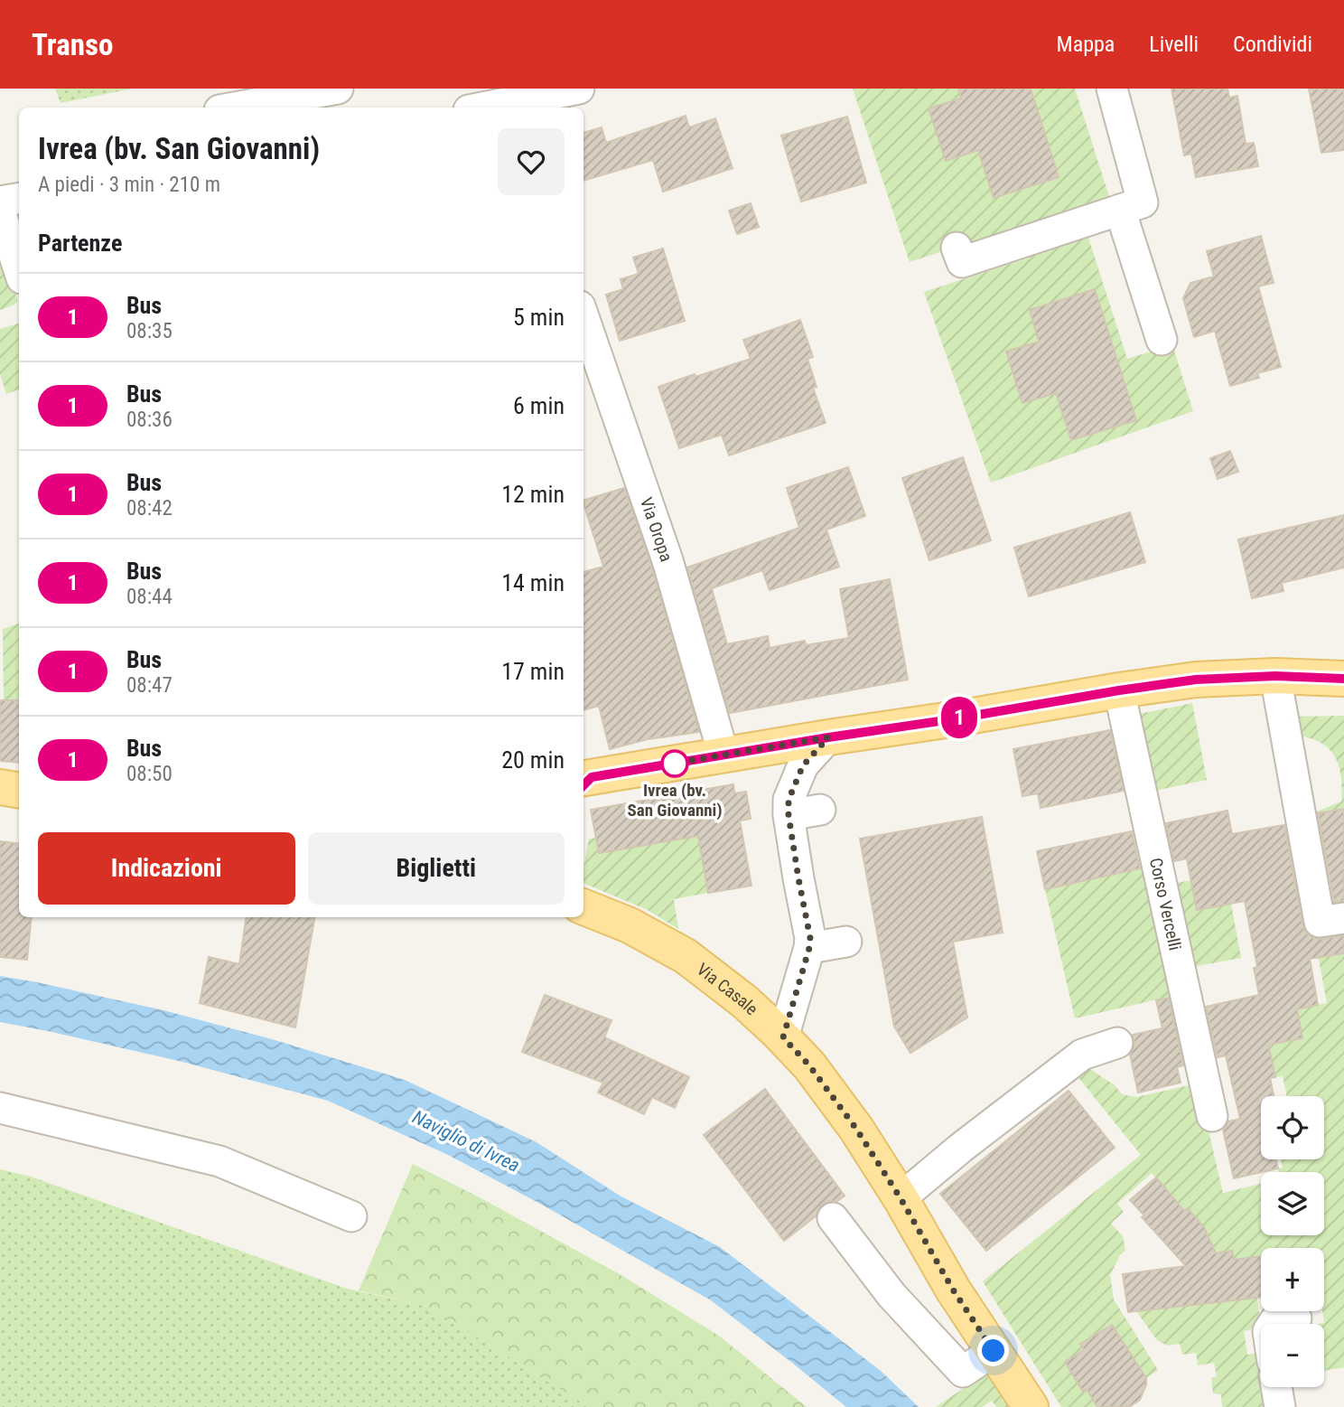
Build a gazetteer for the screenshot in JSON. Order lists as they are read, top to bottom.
{
  "streets": {
    "main road": ["Via Casale"],
    "street": ["Via Oropa", "Corso Vercelli"]
  },
  "water": ["Naviglio di Ivrea"],
  "places": ["Ivrea (bv. San Giovanni)"],
  "lines": ["bus line 1"],
  "page": {
    "header": "Transo",
    "nav": ["Mappa", "Livelli", "Condividi"],
    "on_map": "1",
    "heading": [
      ["Ivrea (bv. San Giovanni)", "A piedi · 3 min · 210 m"],
      "Partenze"
    ],
    "list": [
      {
        "mark": "1",
        "name": "Bus",
        "note": "08:35",
        "value": "5 min"
      },
      {
        "mark": "1",
        "name": "Bus",
        "note": "08:36",
        "value": "6 min"
      },
      {
        "mark": "1",
        "name": "Bus",
        "note": "08:42",
        "value": "12 min"
      },
      {
        "mark": "1",
        "name": "Bus",
        "note": "08:44",
        "value": "14 min"
      },
      {
        "mark": "1",
        "name": "Bus",
        "note": "08:47",
        "value": "17 min"
      },
      {
        "mark": "1",
        "name": "Bus",
        "note": "08:50",
        "value": "20 min"
      }
    ],
    "buttons": ["Indicazioni", "Biglietti"],
    "map_buttons": ["+", "−"]
  }
}
